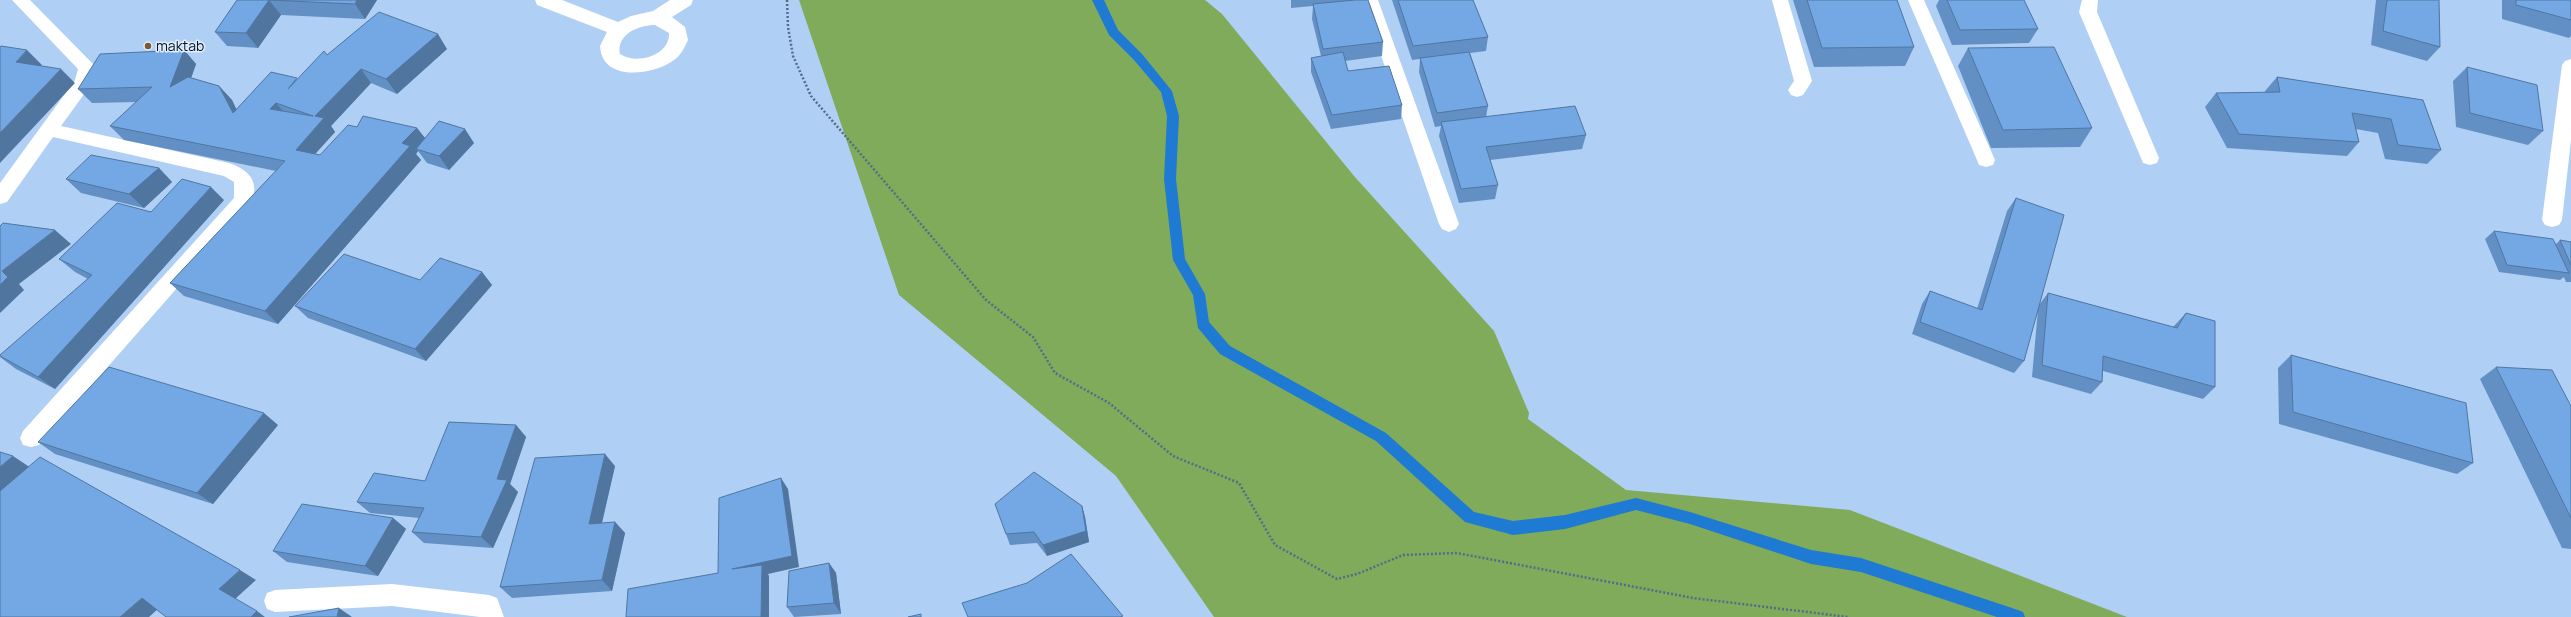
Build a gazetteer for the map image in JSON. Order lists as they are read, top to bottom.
{
  "places": ["maktab"]
}
